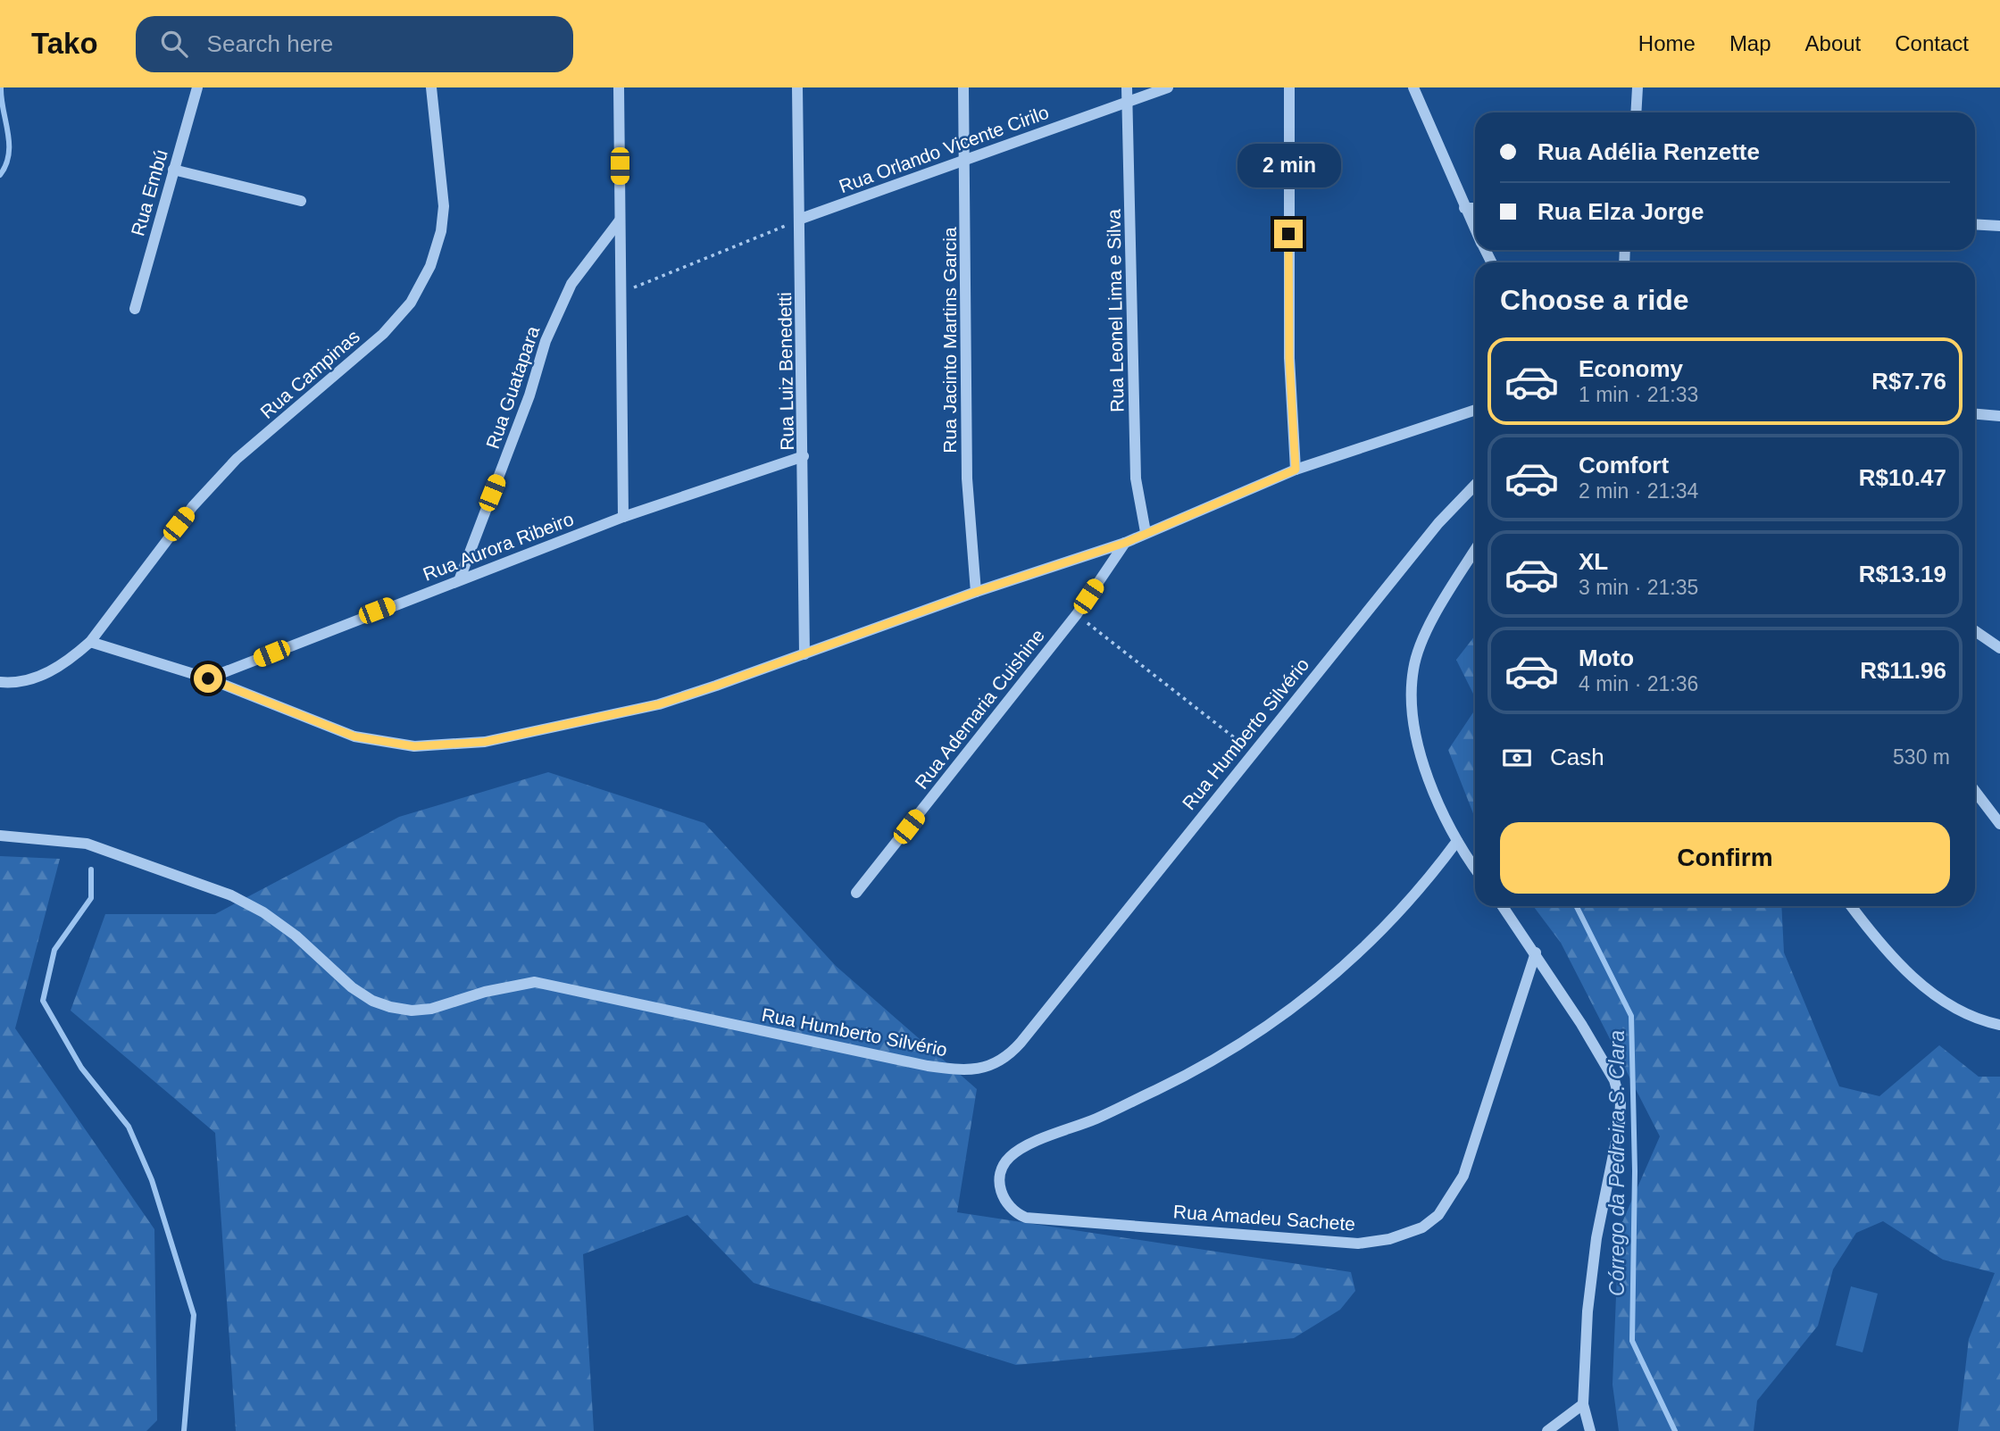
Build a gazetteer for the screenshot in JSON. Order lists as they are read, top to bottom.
{
  "streets": {
    "street": [
      "Rua Orlando Vicente Cirilo",
      "Rua Embú",
      "Rua Leonel Lima e Silva",
      "Rua Jacinto Martins Garcia",
      "Rua Luiz Benedetti",
      "Rua Campinas",
      "Rua Guatapara",
      "Rua Aurora Ribeiro",
      "Rua Ademaria Cuishine",
      "Rua Humberto Silvério",
      "Rua Amadeu Sachete"
    ]
  },
  "crossings": [
    ["Rua Orlando Vicente Cirilo", "Rua Leonel Lima e Silva"],
    ["Rua Orlando Vicente Cirilo", "Rua Jacinto Martins Garcia"],
    ["Rua Orlando Vicente Cirilo", "Rua Luiz Benedetti"],
    ["Rua Luiz Benedetti", "Rua Aurora Ribeiro"],
    ["Rua Guatapara", "Rua Aurora Ribeiro"]
  ],
  "water": ["Córrego da Pedreira S. Clara"],
  "page": {
    "header": "Tako",
    "search": "Search here",
    "nav": [
      "Home",
      "Map",
      "About",
      "Contact"
    ],
    "banner": ["Rua Adélia Renzette", "Rua Elza Jorge"],
    "bubble": "2 min",
    "heading": "Choose a ride",
    "list": [
      {
        "name": "Economy",
        "note": "1 min · 21:33",
        "value": "R$7.76"
      },
      {
        "name": "Comfort",
        "note": "2 min · 21:34",
        "value": "R$10.47"
      },
      {
        "name": "XL",
        "note": "3 min · 21:35",
        "value": "R$13.19"
      },
      {
        "name": "Moto",
        "note": "4 min · 21:36",
        "value": "R$11.96"
      }
    ],
    "pay": ["Cash", "530 m"],
    "buttons": "Confirm"
  }
}
